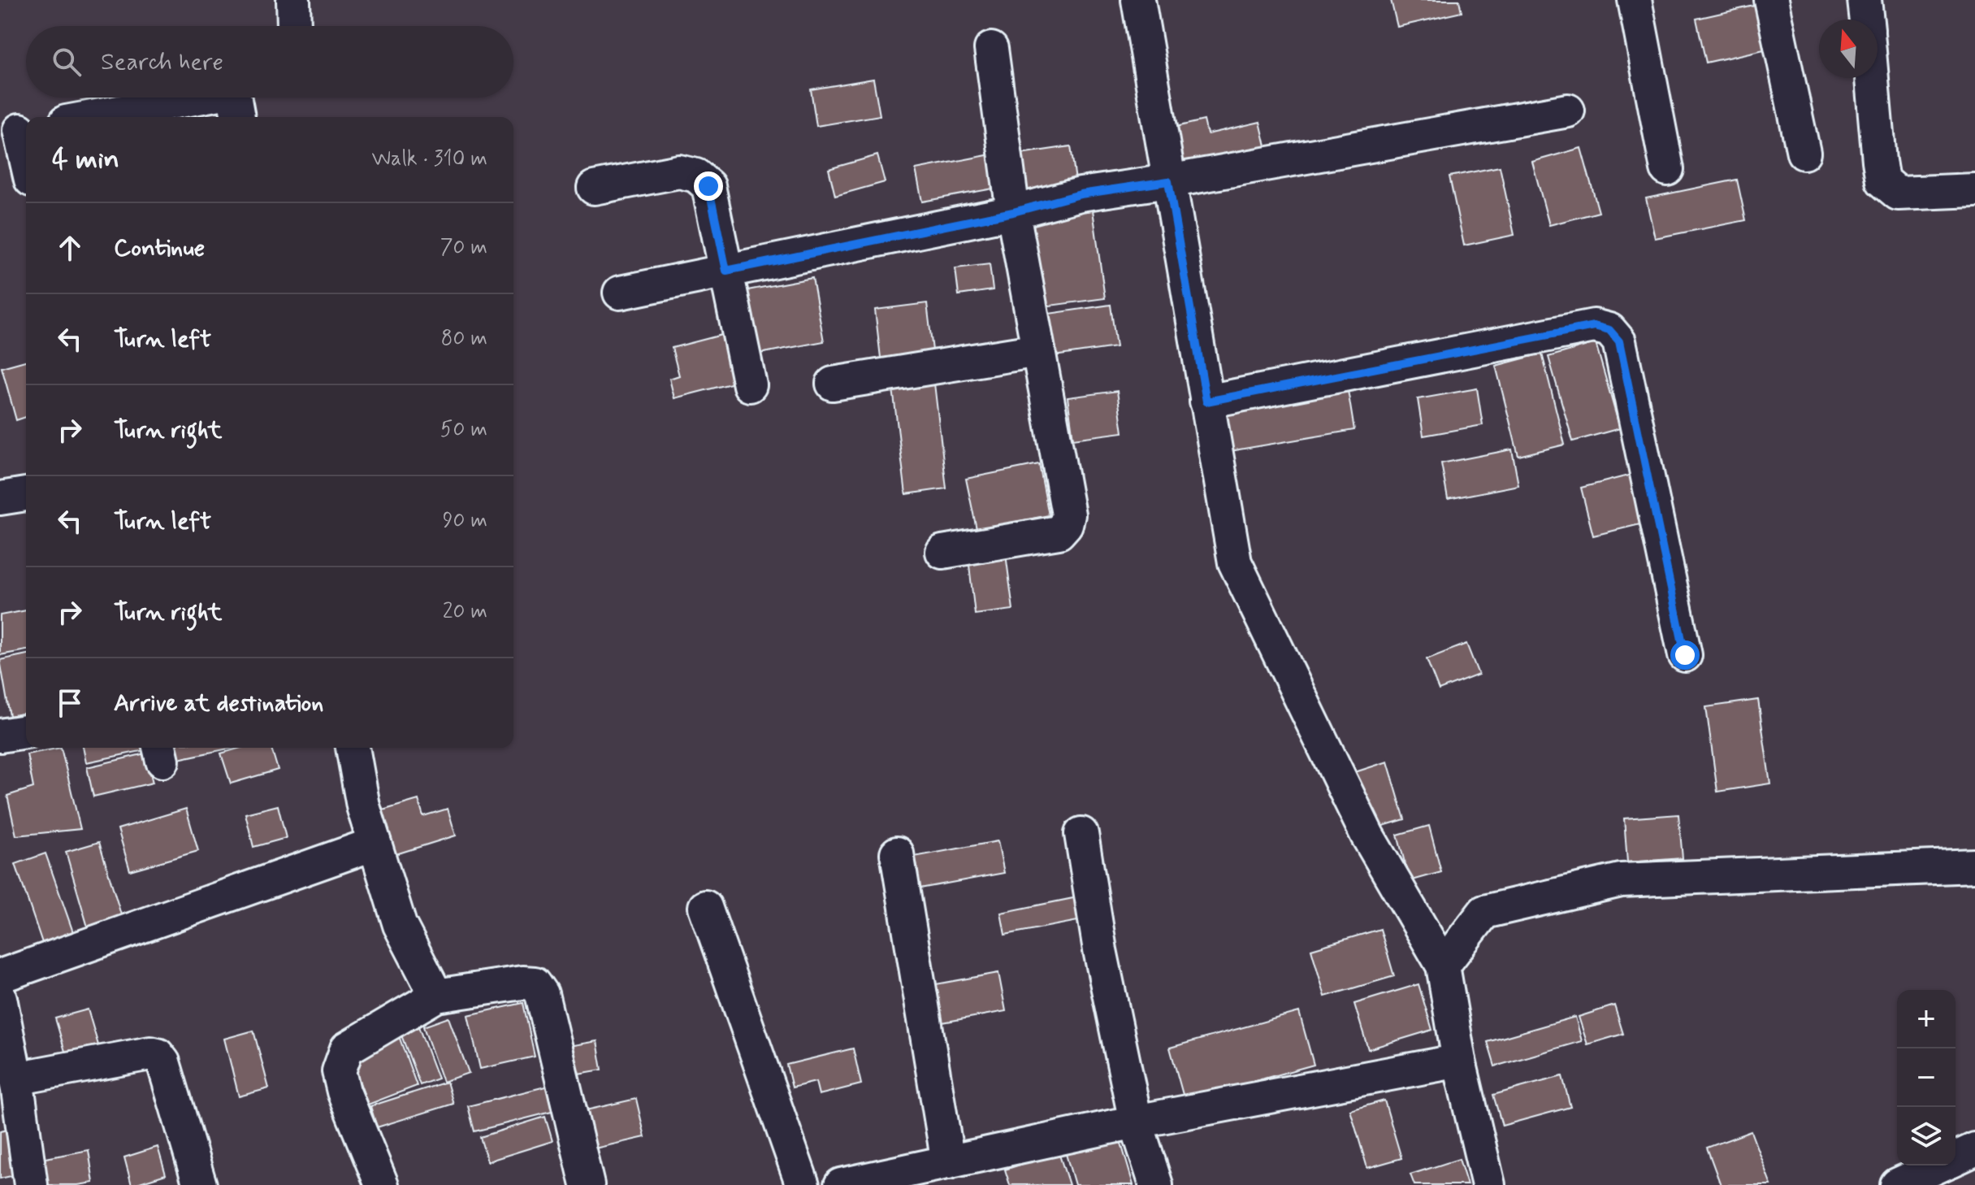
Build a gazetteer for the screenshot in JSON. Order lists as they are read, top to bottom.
{
  "north": "top",
  "page": {
    "search": "Search here",
    "heading": ["4 min", "Walk · 310 m"],
    "list": [
      ["Continue", "70 m"],
      ["Turn left", "80 m"],
      ["Turn right", "50 m"],
      ["Turn left", "90 m"],
      ["Turn right", "20 m"],
      "Arrive at destination"
    ],
    "map_buttons": ["+", "−"]
  }
}
